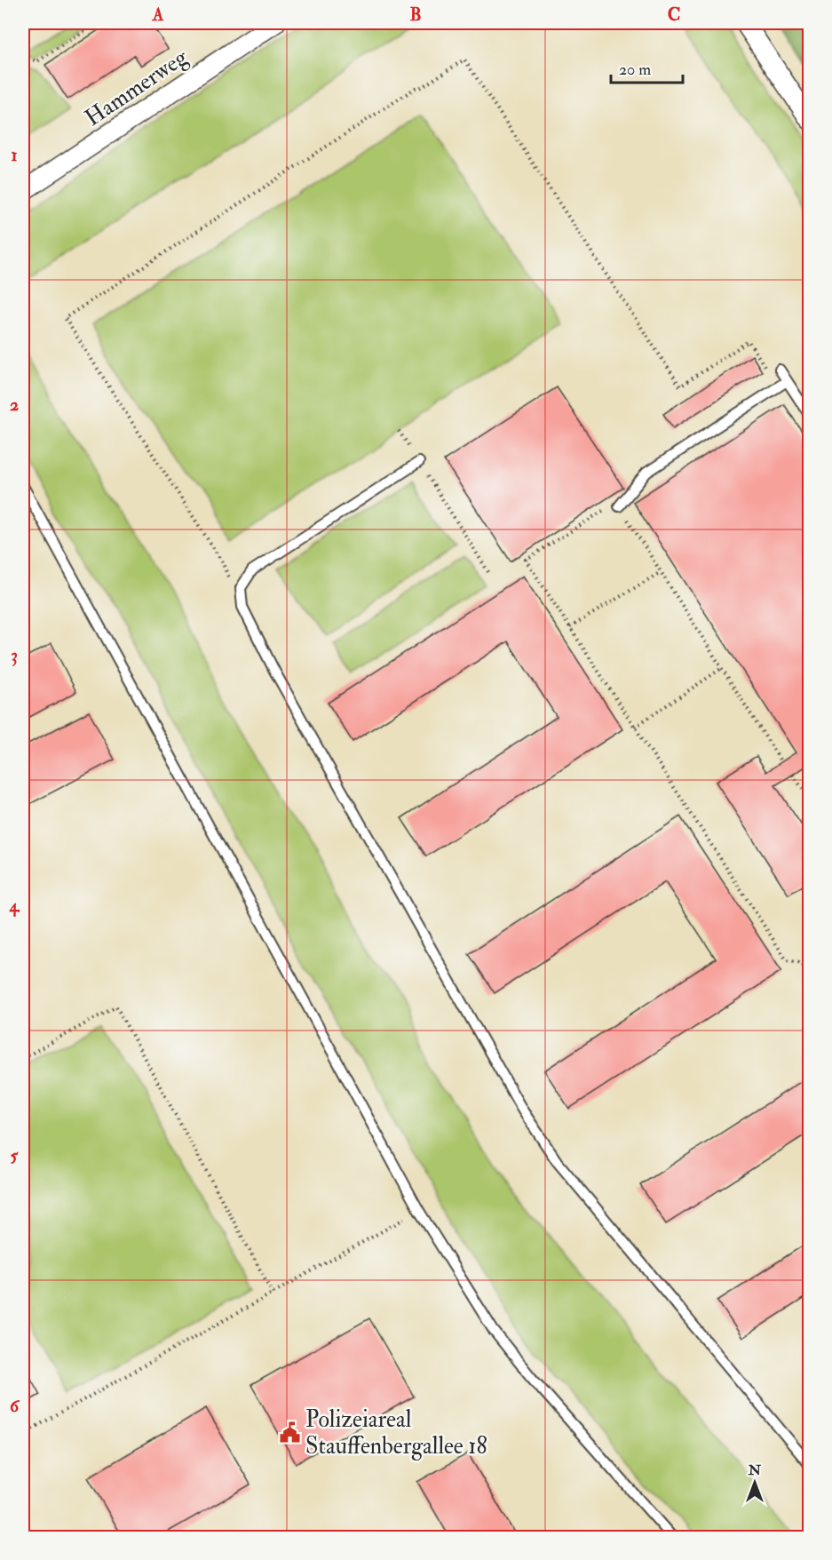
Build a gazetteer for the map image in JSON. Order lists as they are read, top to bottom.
{
  "streets": {
    "street": ["Hammerweg"]
  },
  "places": {
    "public building": ["Polizeiareal Stauffenbergallee 18"]
  },
  "scale_bar": "20 m",
  "north": "top",
  "grid": {
    "columns": ["A", "B", "C"],
    "rows": [
      "1",
      "2",
      "3",
      "4",
      "5",
      "6"
    ]
  }
}
